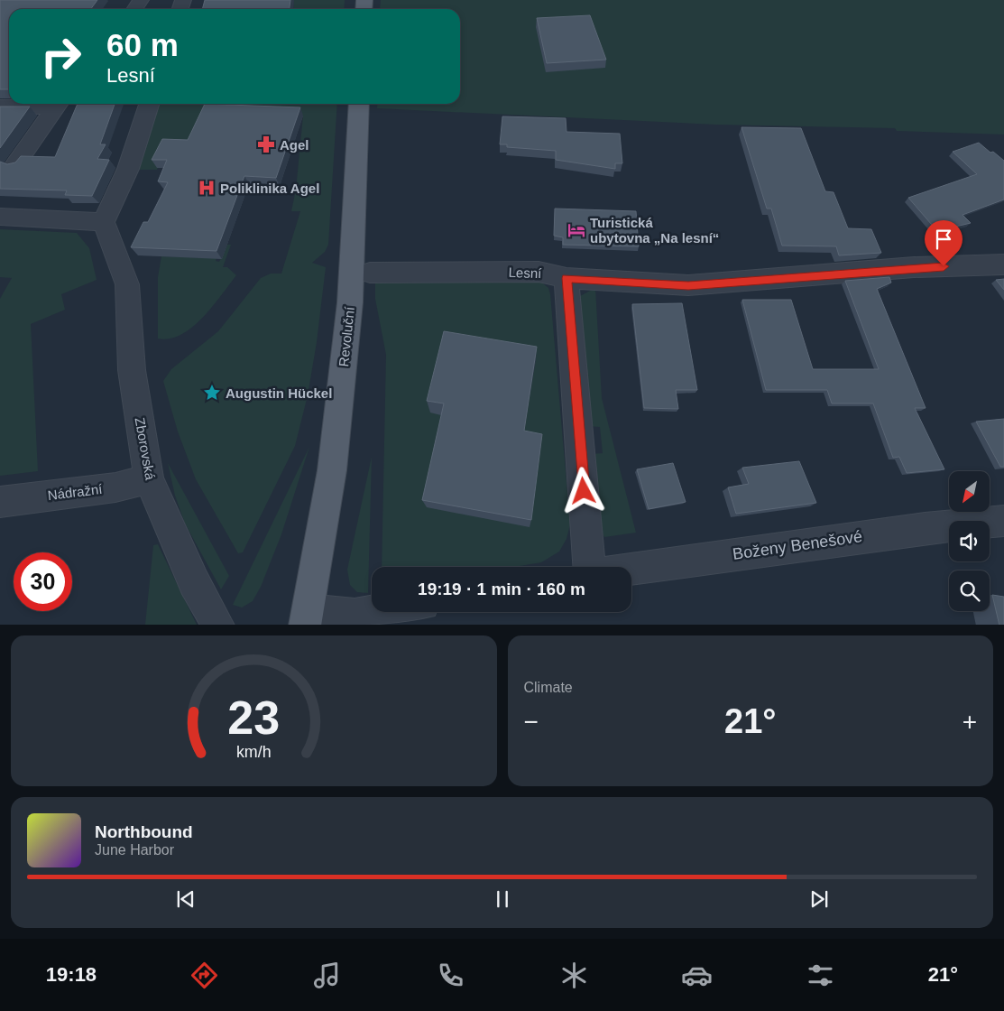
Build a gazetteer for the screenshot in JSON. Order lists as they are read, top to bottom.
{
  "streets": {
    "main road": ["Revoluční"],
    "street": [
      "Lesní",
      "Zborovská",
      "Nádražní",
      "Boženy Benešové"
    ]
  },
  "crossings": [
    ["Zborovská", "Nádražní"]
  ],
  "places": {
    "pharmacy": ["Agel"],
    "hospital": ["Poliklinika Agel"],
    "hotel": ["Turistická ubytovna „Na lesní“"],
    "place": ["Augustin Hückel"]
  },
  "north": "bottom left",
  "page": {
    "turn": ["60 m", "Lesní"],
    "limit": "30",
    "trip": "19:19 · 1 min · 160 m",
    "tile": "Climate",
    "heat": ["−", "21°", "+"],
    "song": ["Northbound", "June Harbor"],
    "tabs": ["19:18", "21°"],
    "gauge": ["23", "km/h"]
  }
}
